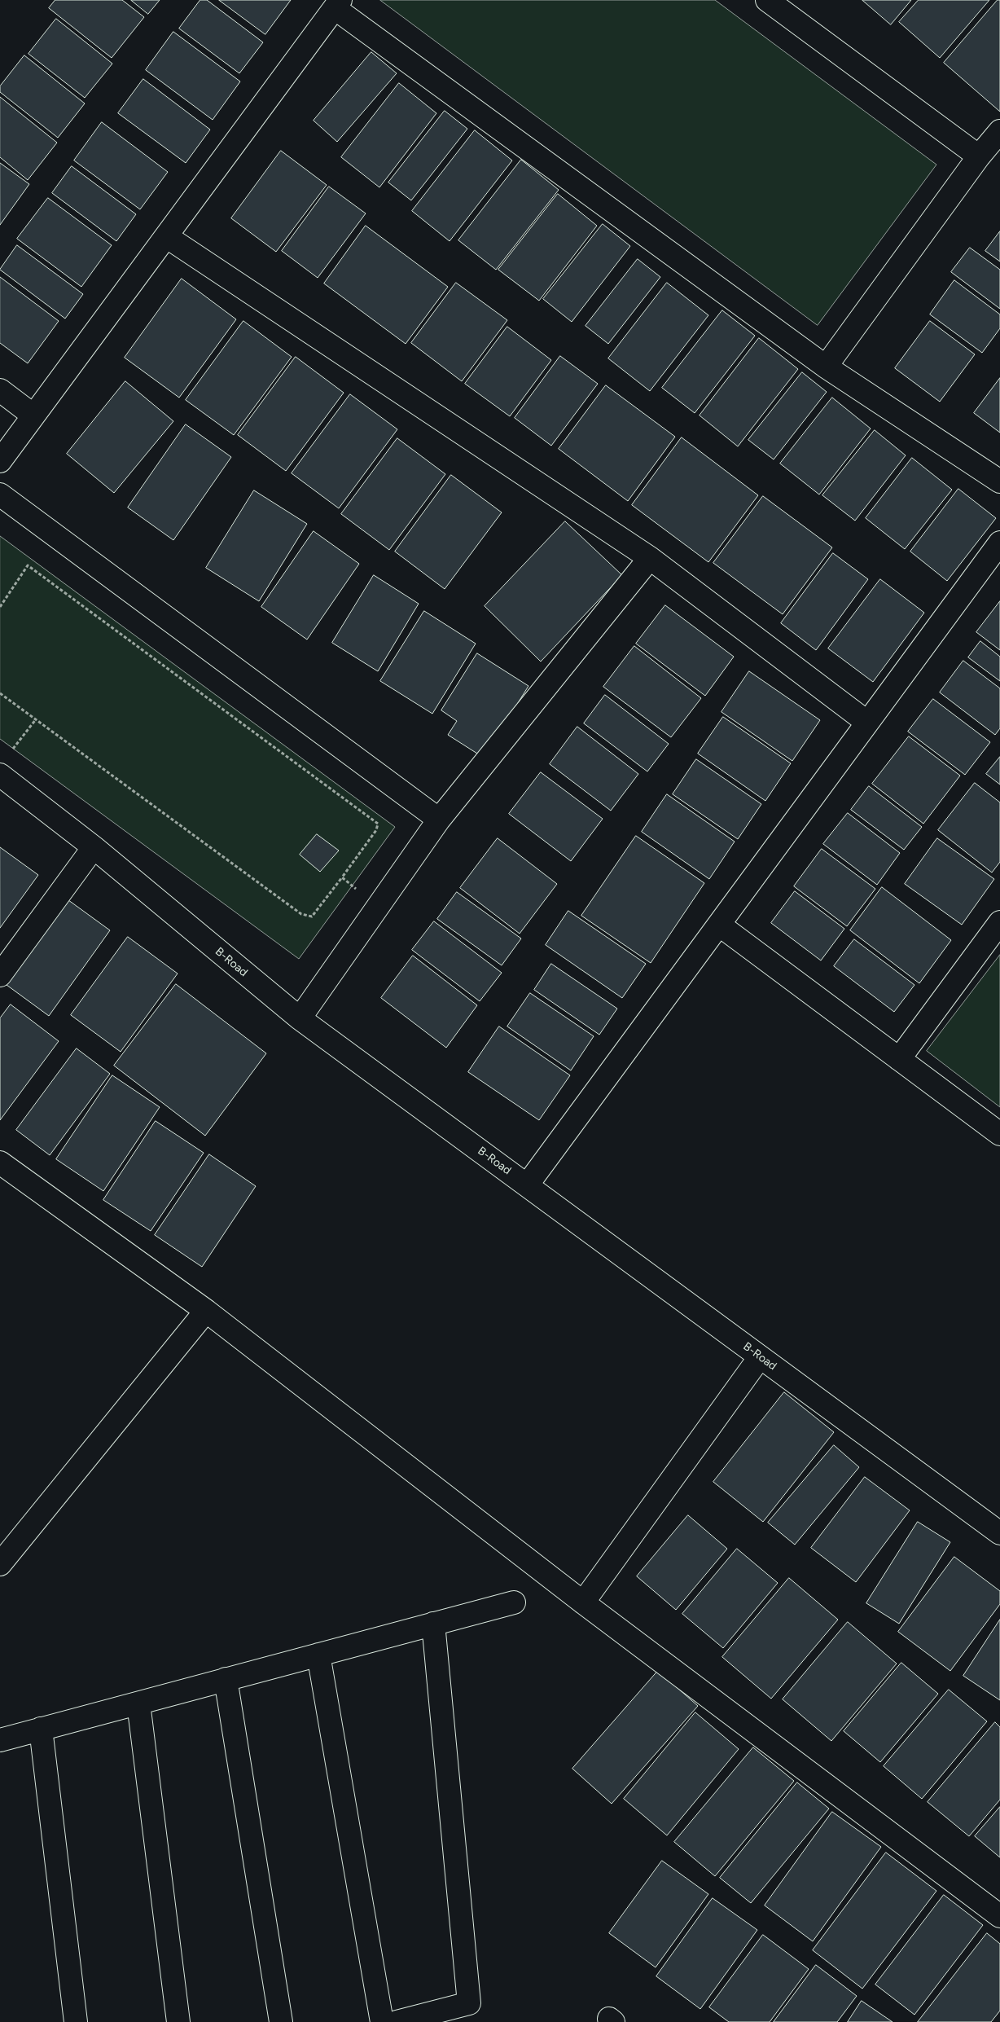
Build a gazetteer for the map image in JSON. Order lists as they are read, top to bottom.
{
  "streets": {
    "street": ["B-Road"]
  }
}
